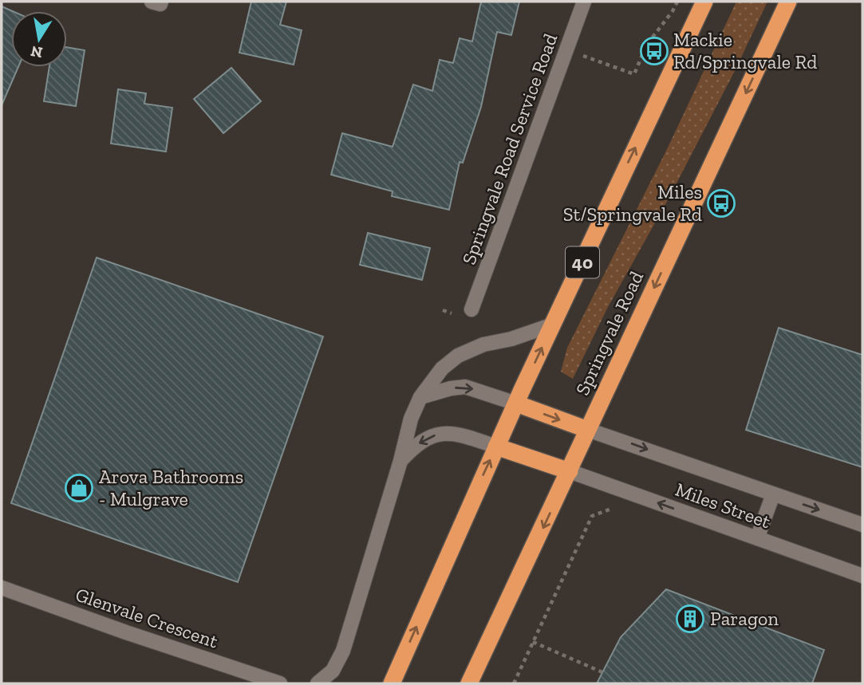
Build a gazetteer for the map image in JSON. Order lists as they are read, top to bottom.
{
  "streets": {
    "highway": ["40", "Springvale Road"],
    "street": ["Springvale Road Service Road", "Miles Street", "Glenvale Crescent"]
  },
  "crossings": [
    ["Springvale Road", "Miles Street"]
  ],
  "places": {
    "bus stop": ["Mackie Rd/Springvale Rd", "Miles St/Springvale Rd"],
    "shop": ["Arova Bathrooms - Mulgrave"],
    "building": ["Paragon"]
  },
  "north": "bottom"
}
